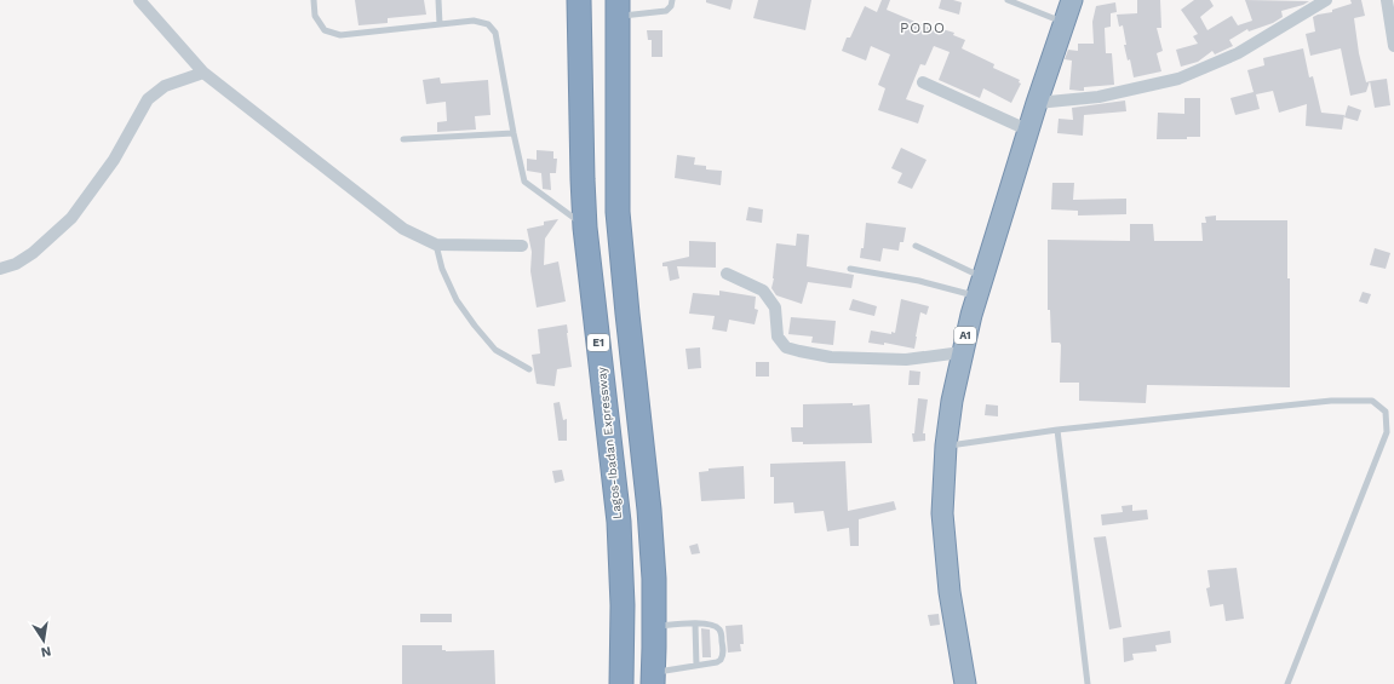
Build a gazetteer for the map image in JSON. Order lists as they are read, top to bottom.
{
  "streets": {
    "highway": ["A1", "E1", "Lagos-Ibadan Expressway"]
  },
  "districts": ["PODO"],
  "north": "bottom"
}
